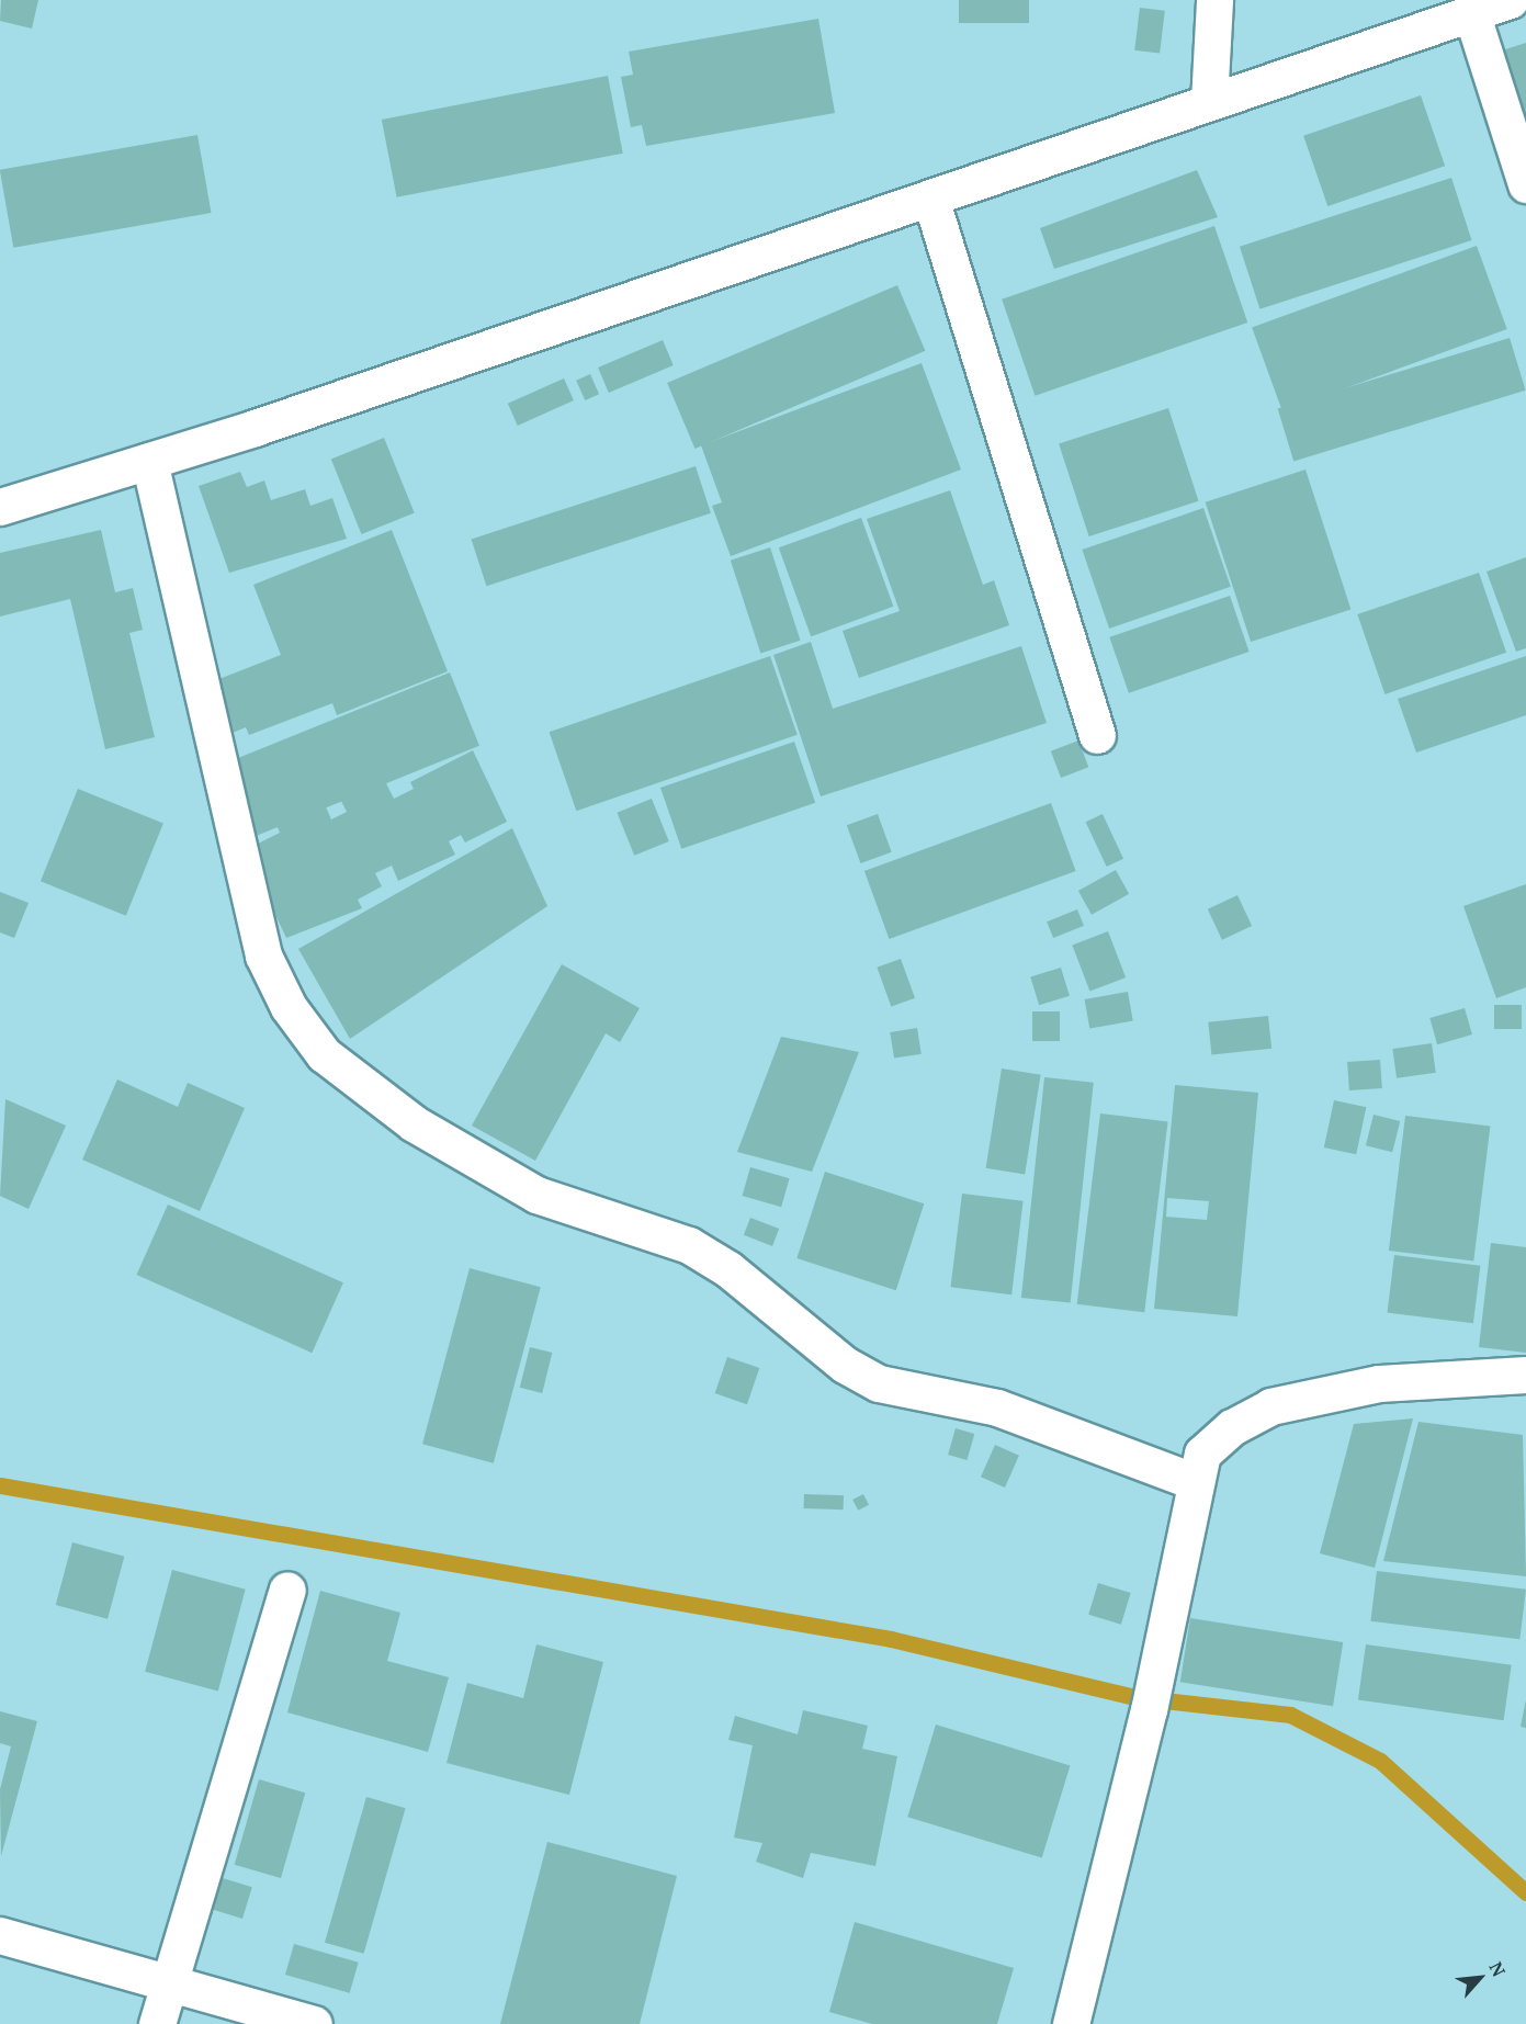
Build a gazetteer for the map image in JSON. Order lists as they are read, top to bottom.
{
  "north": "top right"
}
